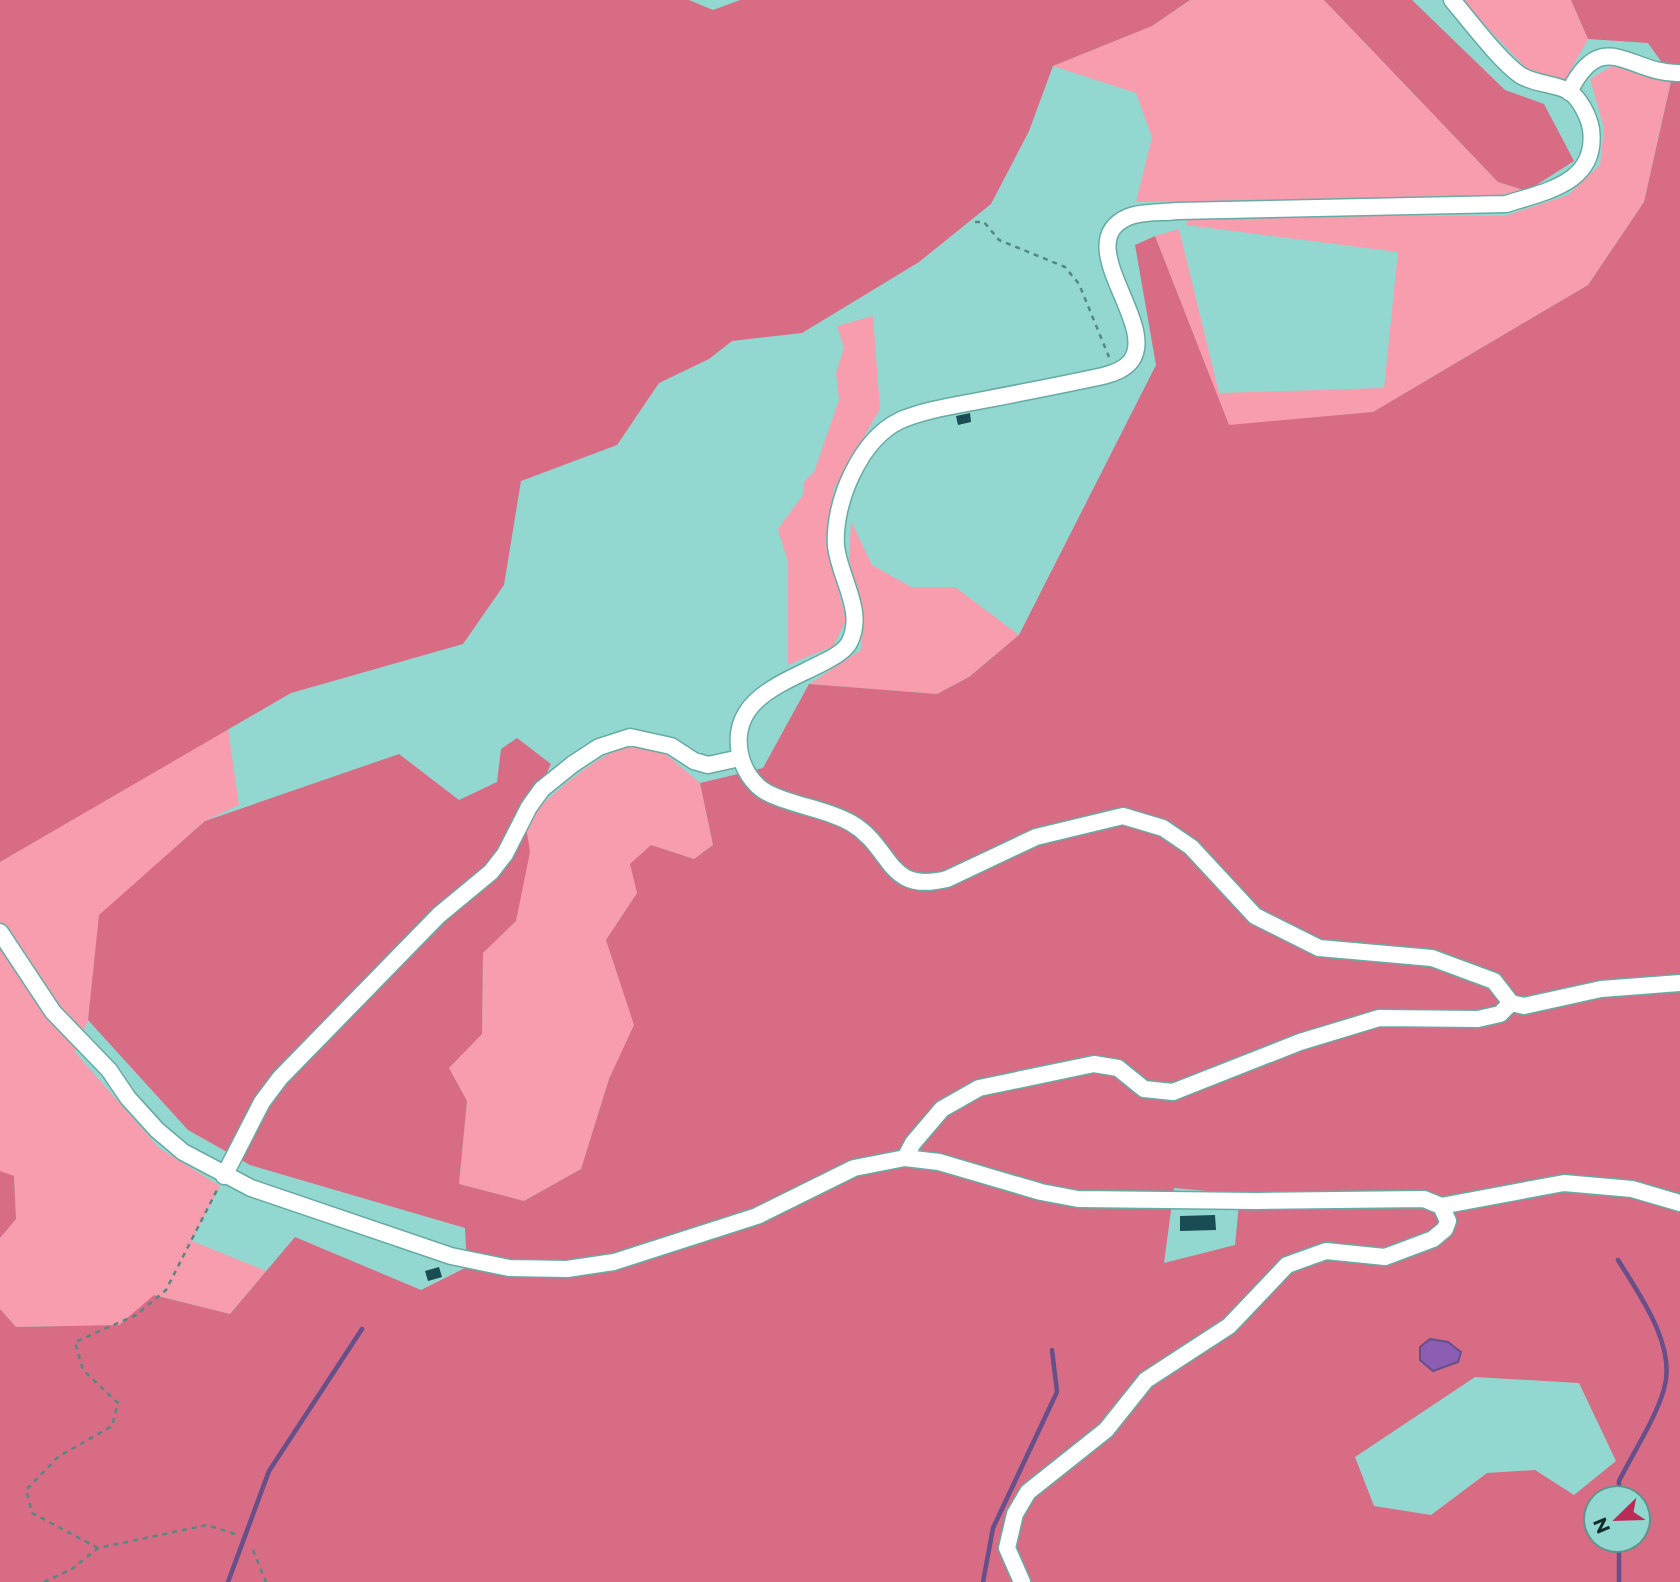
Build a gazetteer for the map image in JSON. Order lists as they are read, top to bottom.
{
  "north": "bottom left"
}
